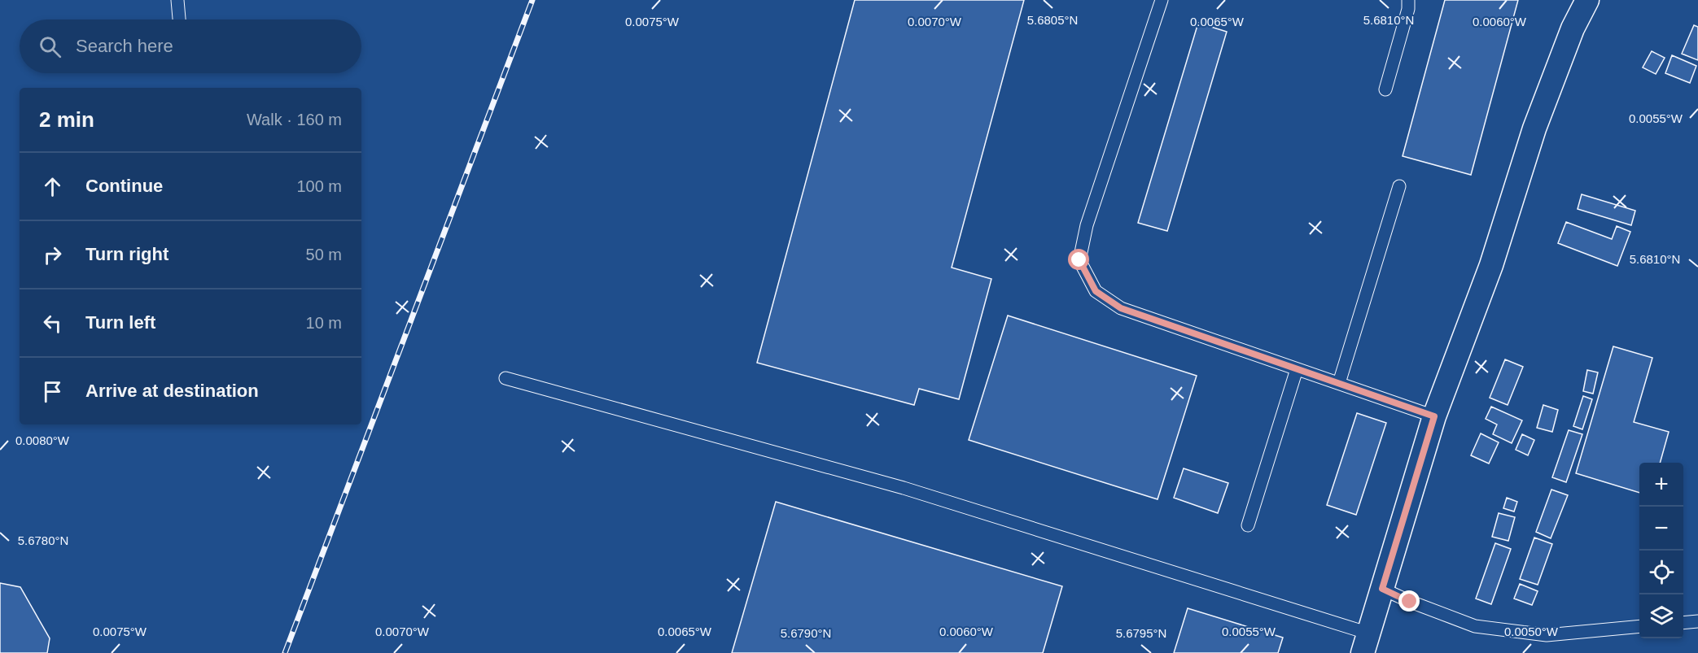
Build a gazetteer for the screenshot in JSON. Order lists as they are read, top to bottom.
{
  "page": {
    "search": "Search here",
    "heading": ["2 min", "Walk · 160 m"],
    "list": [
      ["Continue", "100 m"],
      ["Turn right", "50 m"],
      ["Turn left", "10 m"],
      "Arrive at destination"
    ],
    "map_buttons": ["+", "−"]
  },
  "coordinates": [
    "5.6805°N",
    "5.6810°N",
    "0.0075°W",
    "0.0070°W",
    "0.0065°W",
    "0.0060°W",
    "0.0055°W",
    "0.0080°W",
    "5.6780°N",
    "0.0050°W",
    "5.6790°N",
    "5.6795°N"
  ]
}
